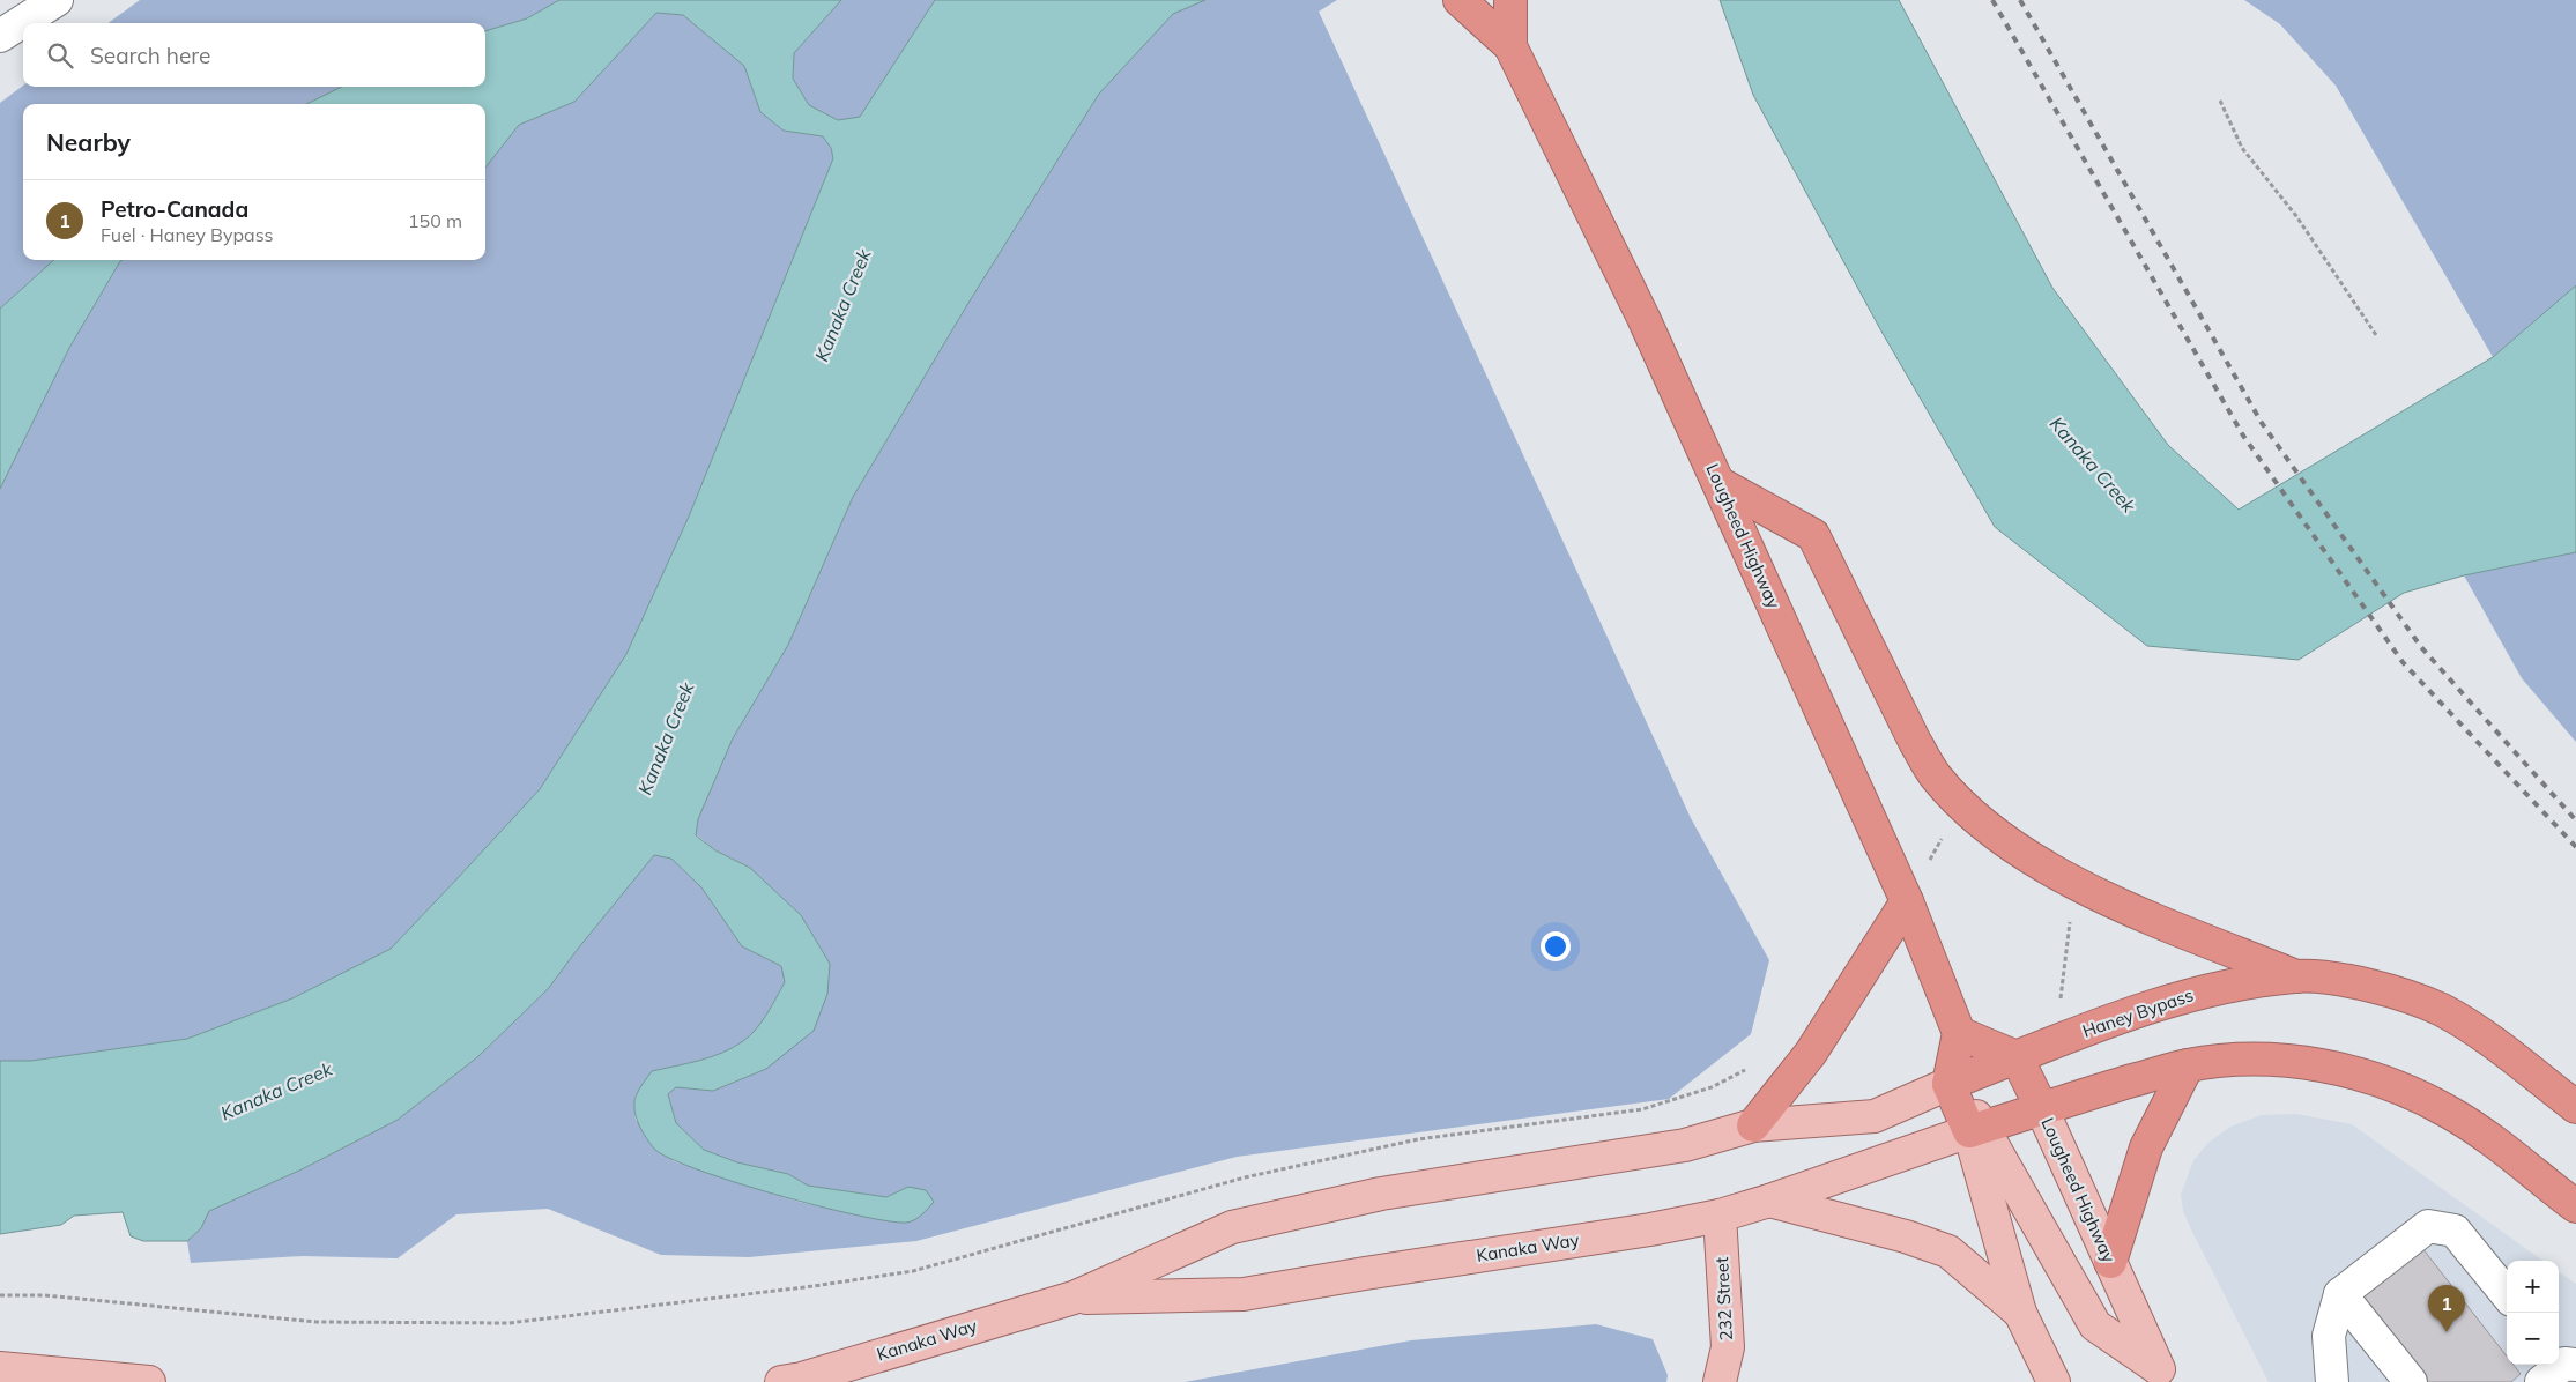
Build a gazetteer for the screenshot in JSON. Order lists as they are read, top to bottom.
{
  "streets": {
    "highway": ["Lougheed Highway", "Haney Bypass"],
    "main road": ["Kanaka Way", "232 Street"]
  },
  "crossings": [
    ["Lougheed Highway", "Haney Bypass"],
    ["Haney Bypass", "Kanaka Way"],
    ["Kanaka Way", "232 Street"]
  ],
  "water": ["Kanaka Creek"],
  "page": {
    "search": "Search here",
    "heading": "Nearby",
    "list": [
      {
        "mark": "1",
        "name": "Petro-Canada",
        "note": "Fuel · Haney Bypass",
        "value": "150 m"
      }
    ],
    "map_buttons": ["+", "−"],
    "pins": "1"
  }
}
